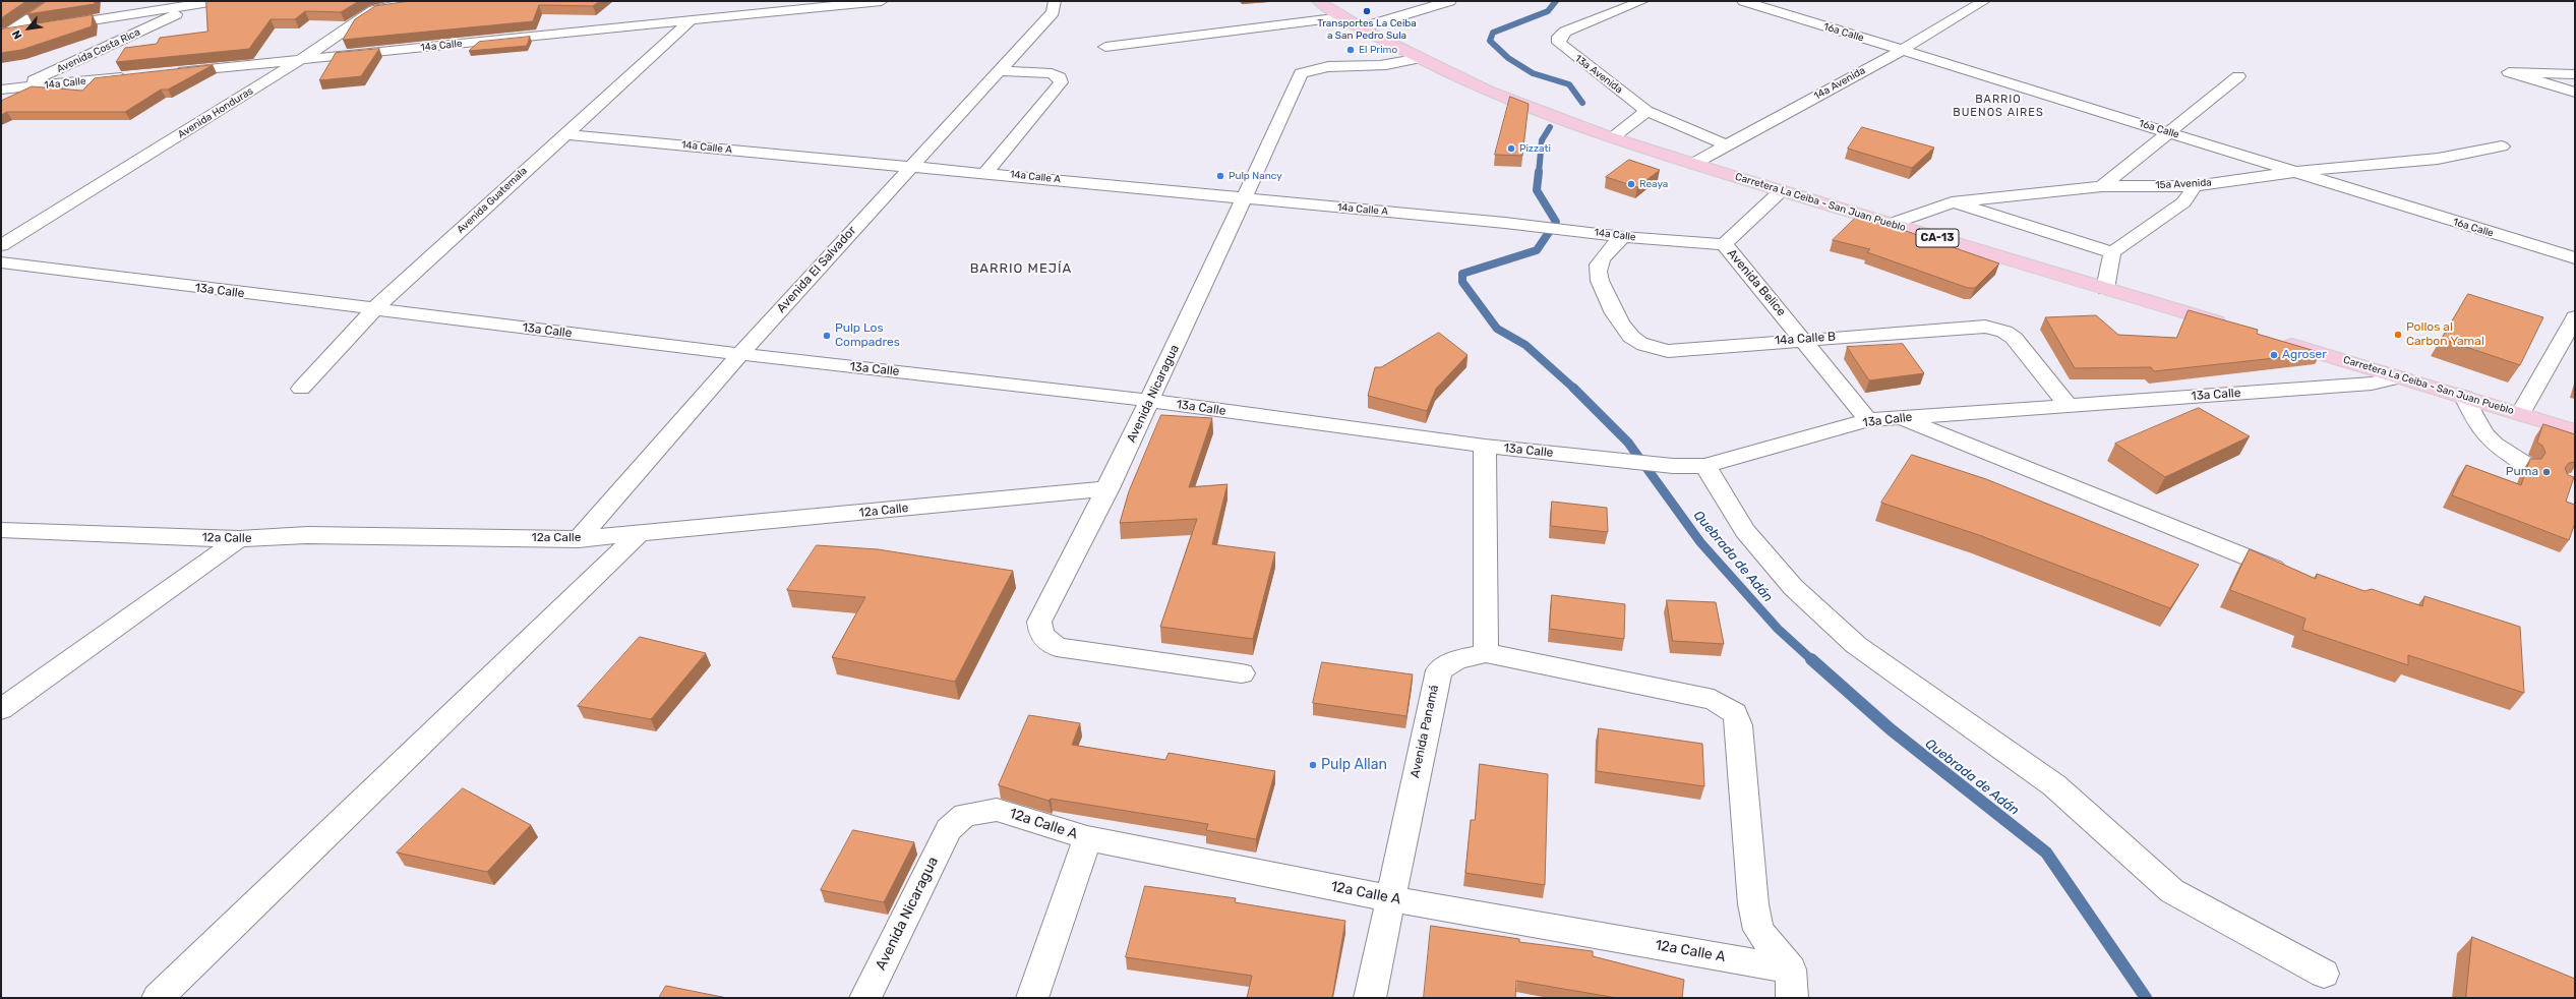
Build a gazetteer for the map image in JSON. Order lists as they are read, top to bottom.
{
  "streets": {
    "main road": ["Carretera La Ceiba - San Juan Pueblo", "CA-13"],
    "street": [
      "16a Calle",
      "14a Calle",
      "Avenida Costa Rica",
      "13a Avenida",
      "14a Avenida",
      "Avenida Honduras",
      "14a Calle A",
      "15a Avenida",
      "Avenida Guatemala",
      "Avenida El Salvador",
      "Avenida Belice",
      "13a Calle",
      "14a Calle B",
      "Avenida Nicaragua",
      "12a Calle",
      "Avenida Panamá",
      "12a Calle A"
    ]
  },
  "crossings": [
    ["16a Calle", "14a Avenida"],
    ["16a Calle", "15a Avenida"],
    ["14a Calle", "Avenida Costa Rica"],
    ["14a Calle", "Avenida Honduras"],
    ["14a Calle", "14a Calle A"],
    ["14a Calle", "Avenida Guatemala"],
    ["14a Calle", "Avenida Belice"],
    ["14a Calle", "14a Calle B"],
    ["13a Avenida", "14a Avenida"],
    ["14a Avenida", "Carretera La Ceiba - San Juan Pueblo"],
    ["14a Calle A", "Avenida Guatemala"],
    ["14a Calle A", "Avenida El Salvador"],
    ["14a Calle A", "Avenida Nicaragua"],
    ["15a Avenida", "Carretera La Ceiba - San Juan Pueblo"],
    ["Avenida Guatemala", "13a Calle"],
    ["Carretera La Ceiba - San Juan Pueblo", "Avenida Belice"],
    ["Carretera La Ceiba - San Juan Pueblo", "13a Calle"],
    ["Carretera La Ceiba - San Juan Pueblo", "Avenida Nicaragua"],
    ["Avenida El Salvador", "13a Calle"],
    ["Avenida El Salvador", "12a Calle"],
    ["Avenida Belice", "13a Calle"],
    ["Avenida Belice", "14a Calle B"],
    ["13a Calle", "14a Calle B"],
    ["13a Calle", "Avenida Nicaragua"],
    ["Avenida Nicaragua", "12a Calle"],
    ["Avenida Nicaragua", "12a Calle A"],
    ["Avenida Panamá", "12a Calle A"]
  ],
  "districts": ["BARRIO BUENOS AIRES", "BARRIO MEJÍA"],
  "water": ["Quebrada de Adán"],
  "places": [
    "Transportes La Ceiba a San Pedro Sula",
    "El Primo",
    "Pizzati",
    "Pulp Nancy",
    "Reaya",
    "Pollos al Carbon Yamal",
    "Pulp Los Compadres",
    "Agroser",
    "Puma",
    "Pulp Allan"
  ],
  "north": "bottom left"
}
